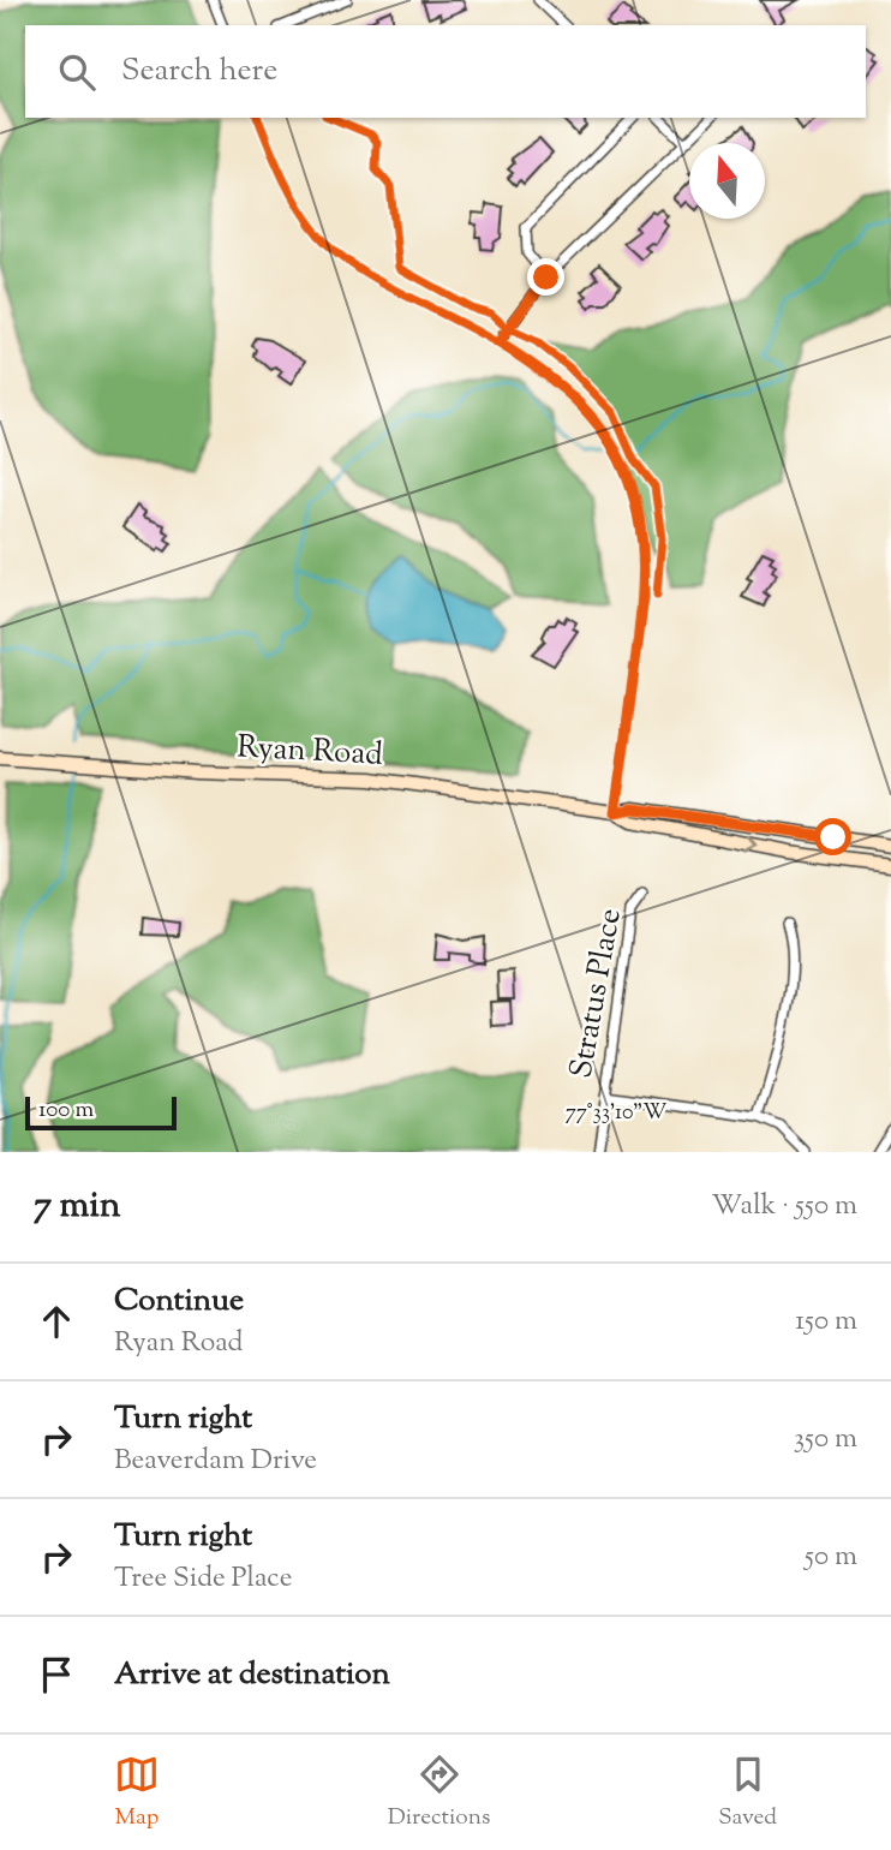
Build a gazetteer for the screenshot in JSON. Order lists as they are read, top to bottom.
{
  "streets": {
    "main road": ["Ryan Road"],
    "street": ["Stratus Place"]
  },
  "scale_bar": "100 m",
  "north": "top",
  "page": {
    "search": "Search here",
    "scale": "100 m",
    "heading": ["7 min", "Walk · 550 m"],
    "list": [
      ["Continue", "Ryan Road", "150 m"],
      ["Turn right", "Beaverdam Drive", "350 m"],
      ["Turn right", "Tree Side Place", "50 m"],
      "Arrive at destination"
    ],
    "nav": ["Map", "Directions", "Saved"]
  },
  "coordinates": ["77°33'10\"W"]
}
